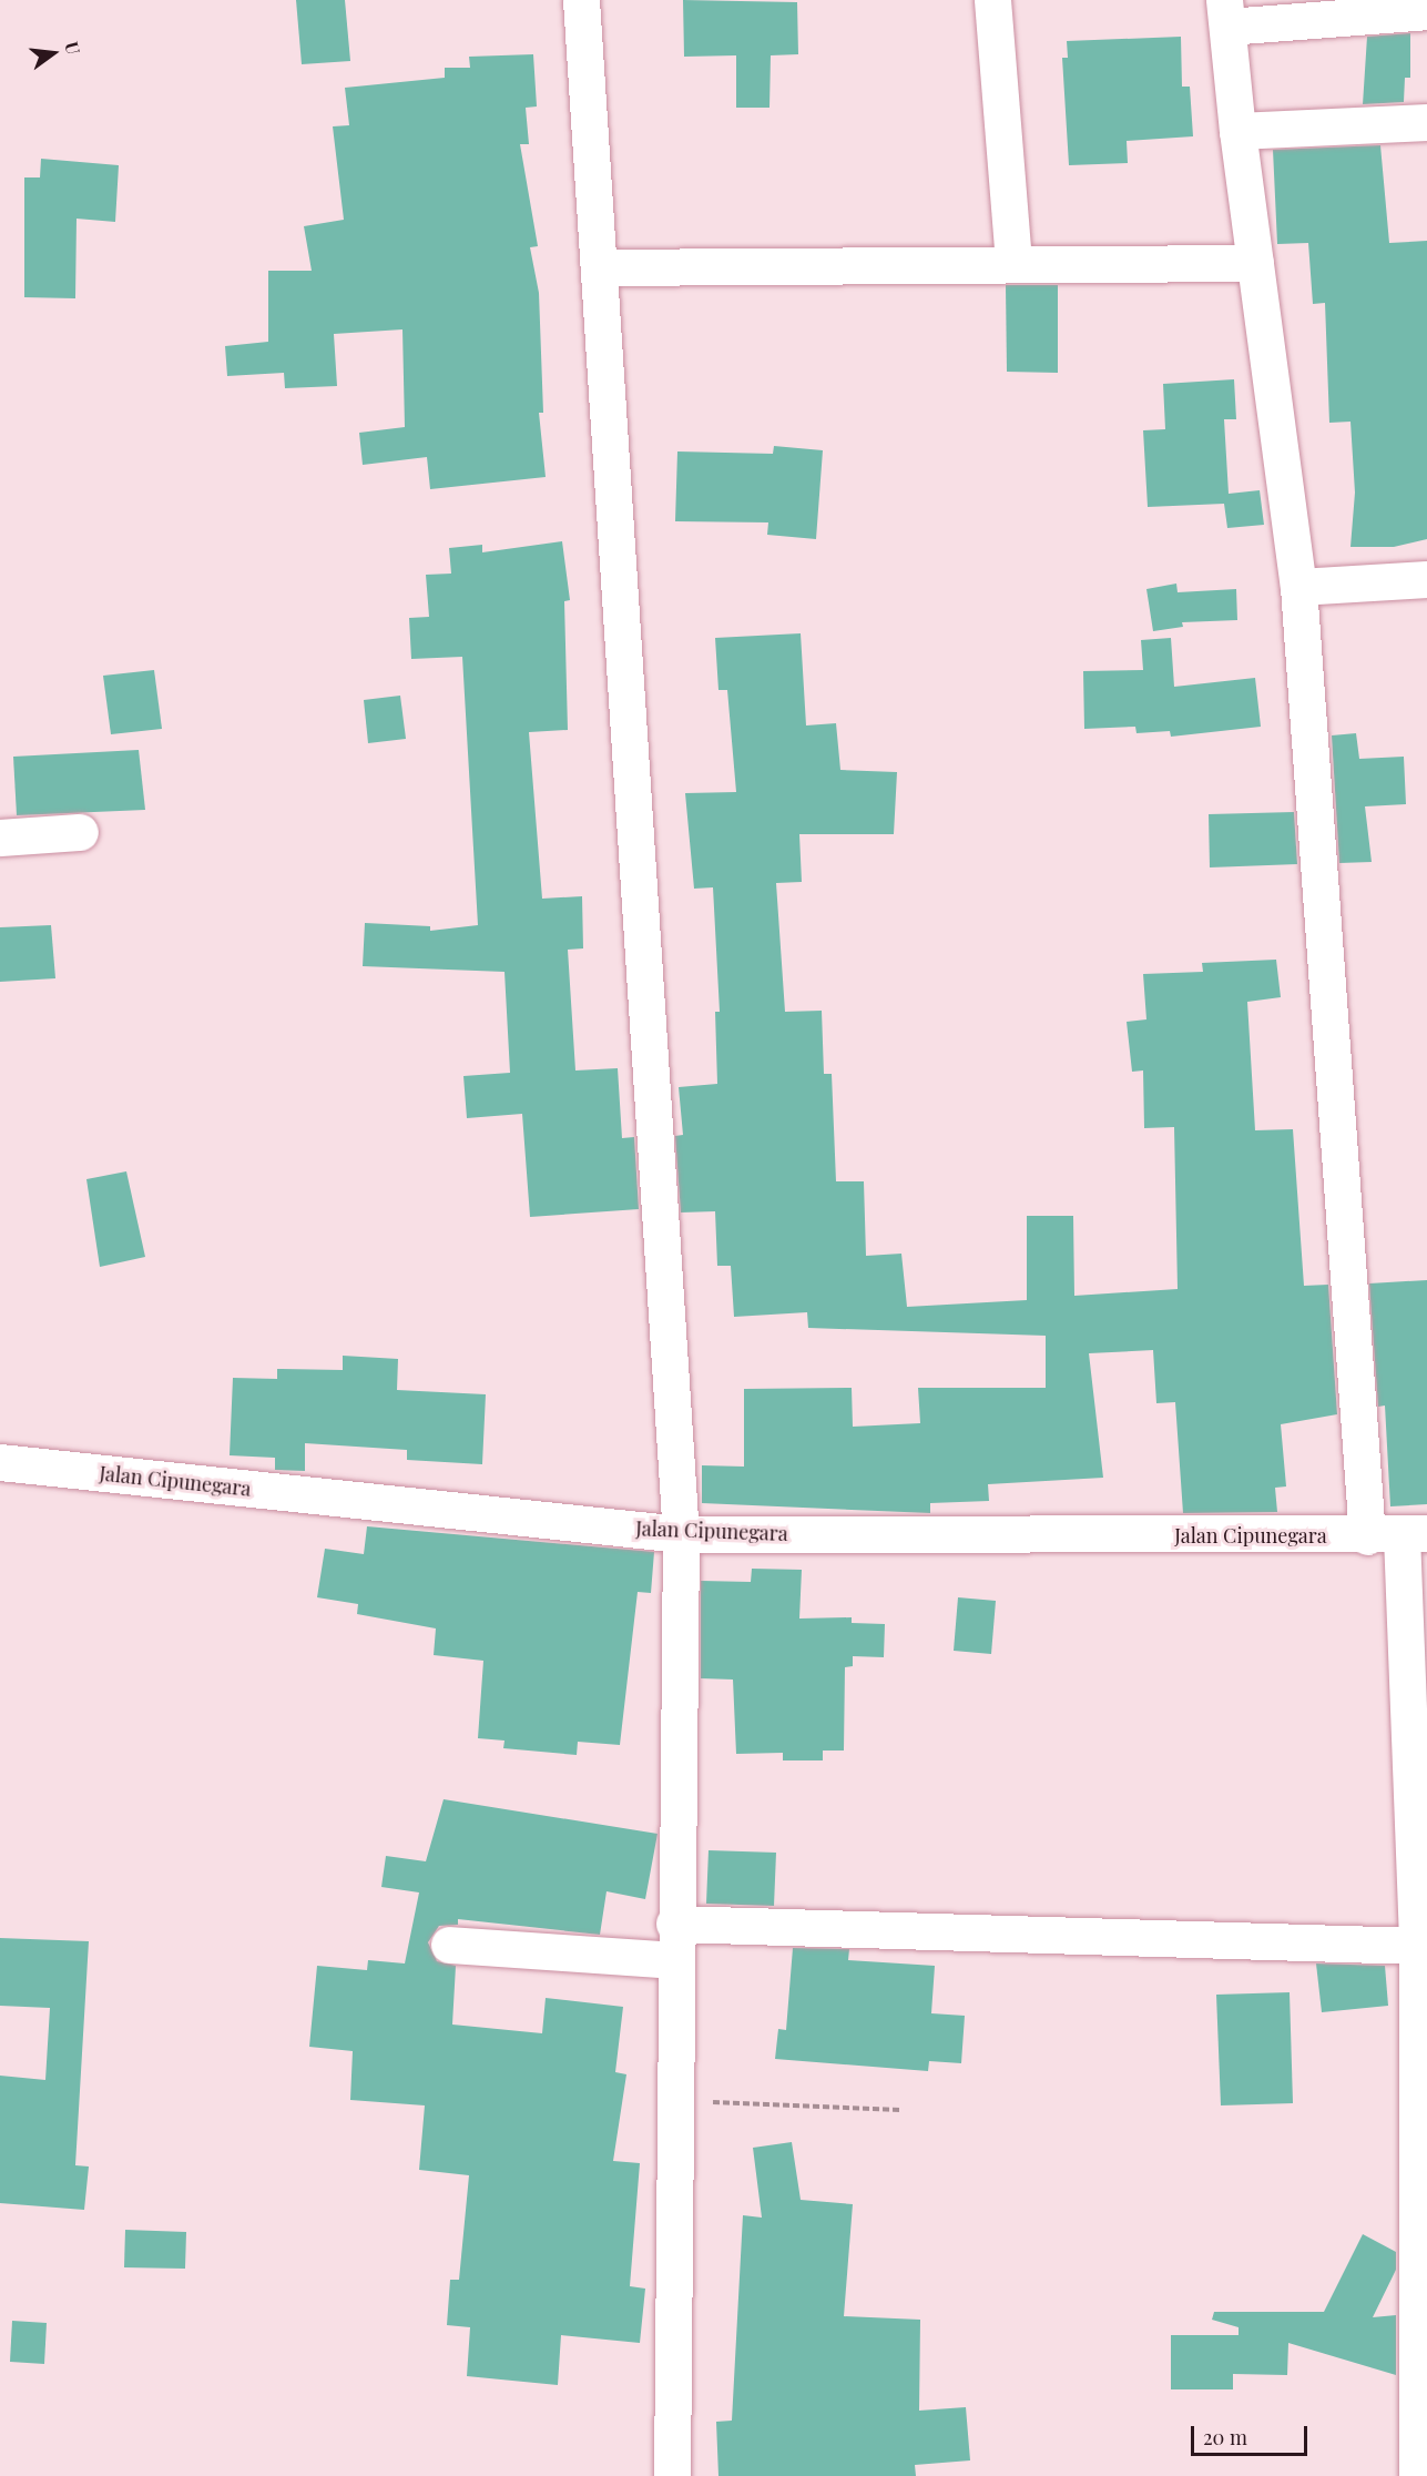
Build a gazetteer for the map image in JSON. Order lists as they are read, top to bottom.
{
  "streets": {
    "street": ["Jalan Cipunegara"]
  },
  "scale_bar": "20 m",
  "north": "right"
}
